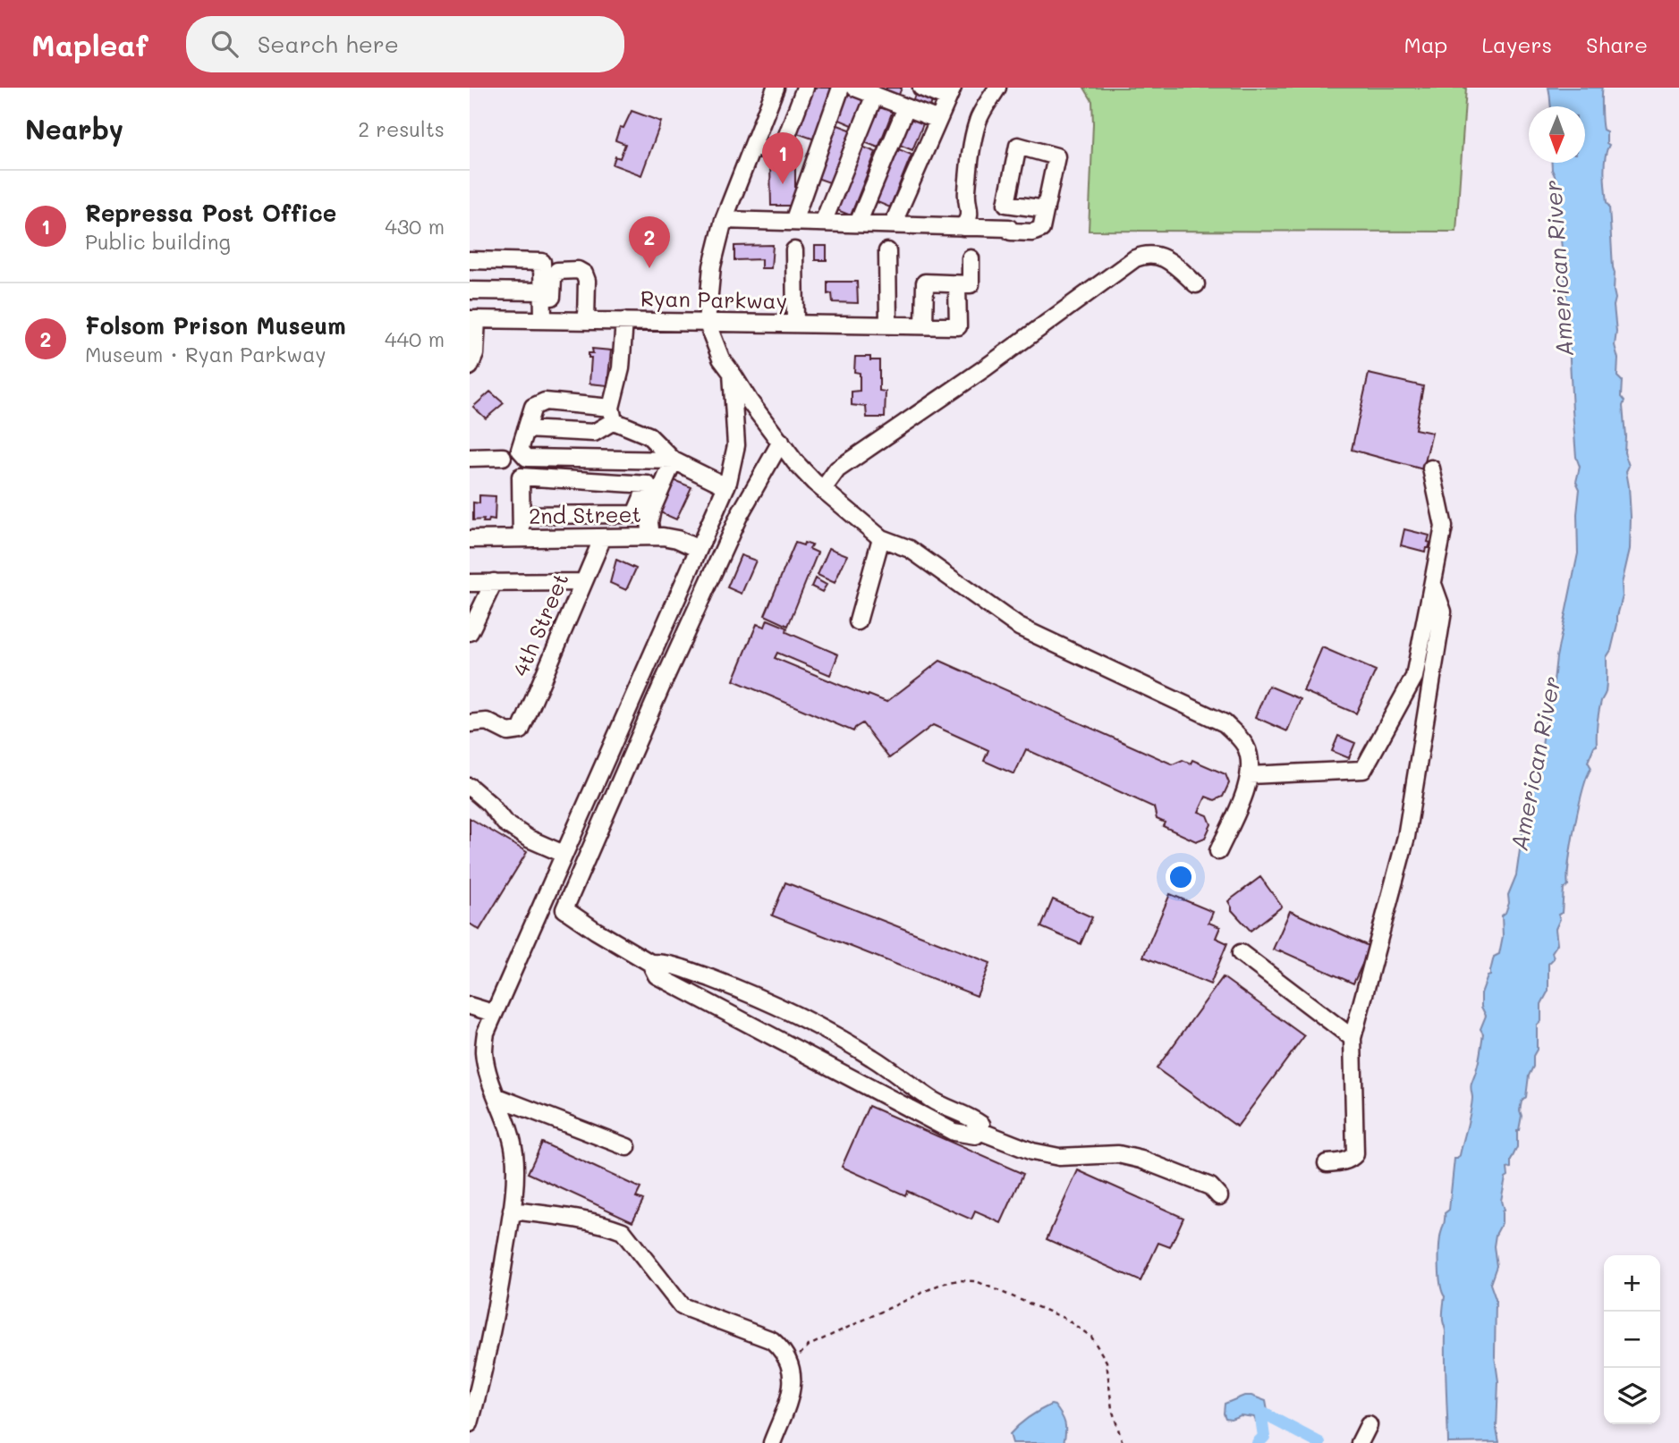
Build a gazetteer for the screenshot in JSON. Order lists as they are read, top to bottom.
{
  "streets": {
    "street": ["Ryan Parkway", "2nd Street", "4th Street"]
  },
  "crossings": [
    ["2nd Street", "4th Street"]
  ],
  "water": ["American River"],
  "north": "bottom",
  "page": {
    "header": "Mapleaf",
    "search": "Search here",
    "nav": ["Map", "Layers", "Share"],
    "heading": ["Nearby", "2 results"],
    "pins": ["1", "2"],
    "list": [
      {
        "mark": "1",
        "name": "Repressa Post Office",
        "note": "Public building",
        "value": "430 m"
      },
      {
        "mark": "2",
        "name": "Folsom Prison Museum",
        "note": "Museum · Ryan Parkway",
        "value": "440 m"
      }
    ],
    "map_buttons": ["+", "−"]
  }
}
